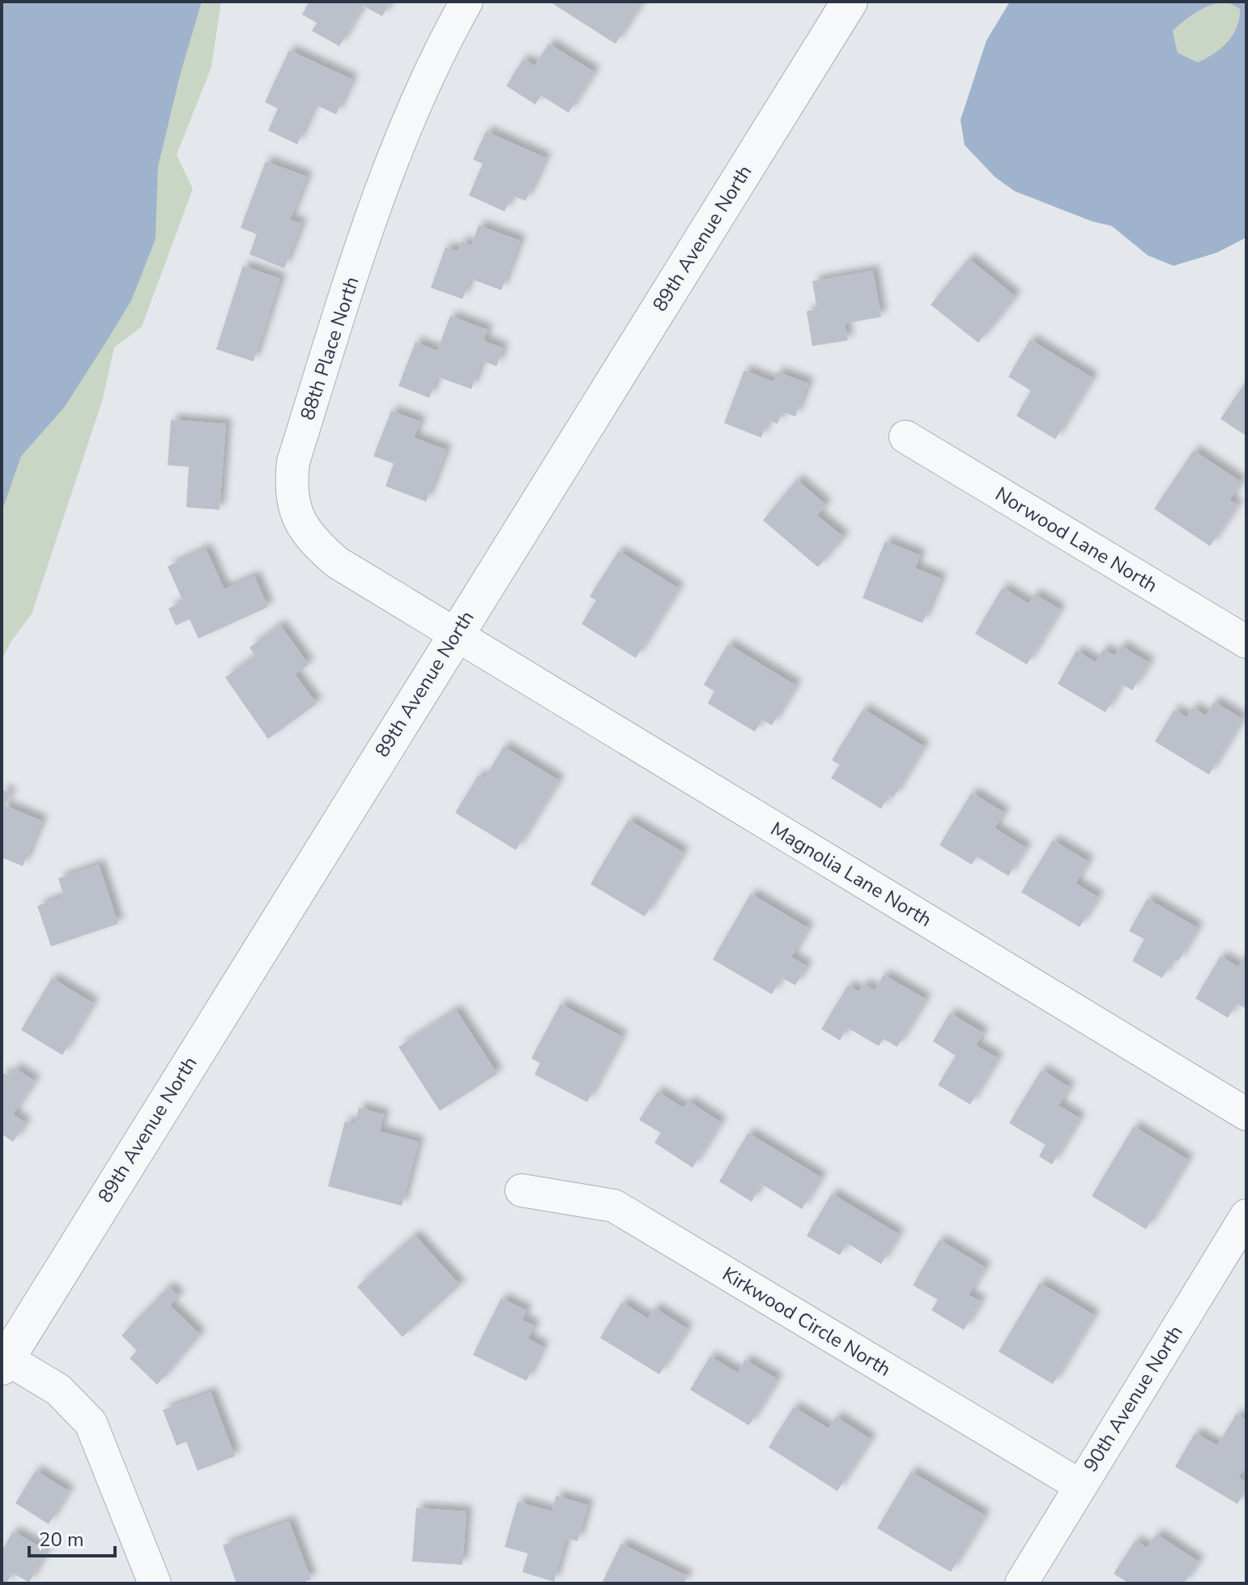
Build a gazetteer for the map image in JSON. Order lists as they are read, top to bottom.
{
  "streets": {
    "street": [
      "89th Avenue North",
      "88th Place North",
      "Norwood Lane North",
      "Magnolia Lane North",
      "Kirkwood Circle North",
      "90th Avenue North"
    ]
  },
  "crossings": [
    ["89th Avenue North", "88th Place North"],
    ["89th Avenue North", "Magnolia Lane North"],
    ["88th Place North", "Magnolia Lane North"],
    ["Kirkwood Circle North", "90th Avenue North"]
  ],
  "scale_bar": "20 m"
}
